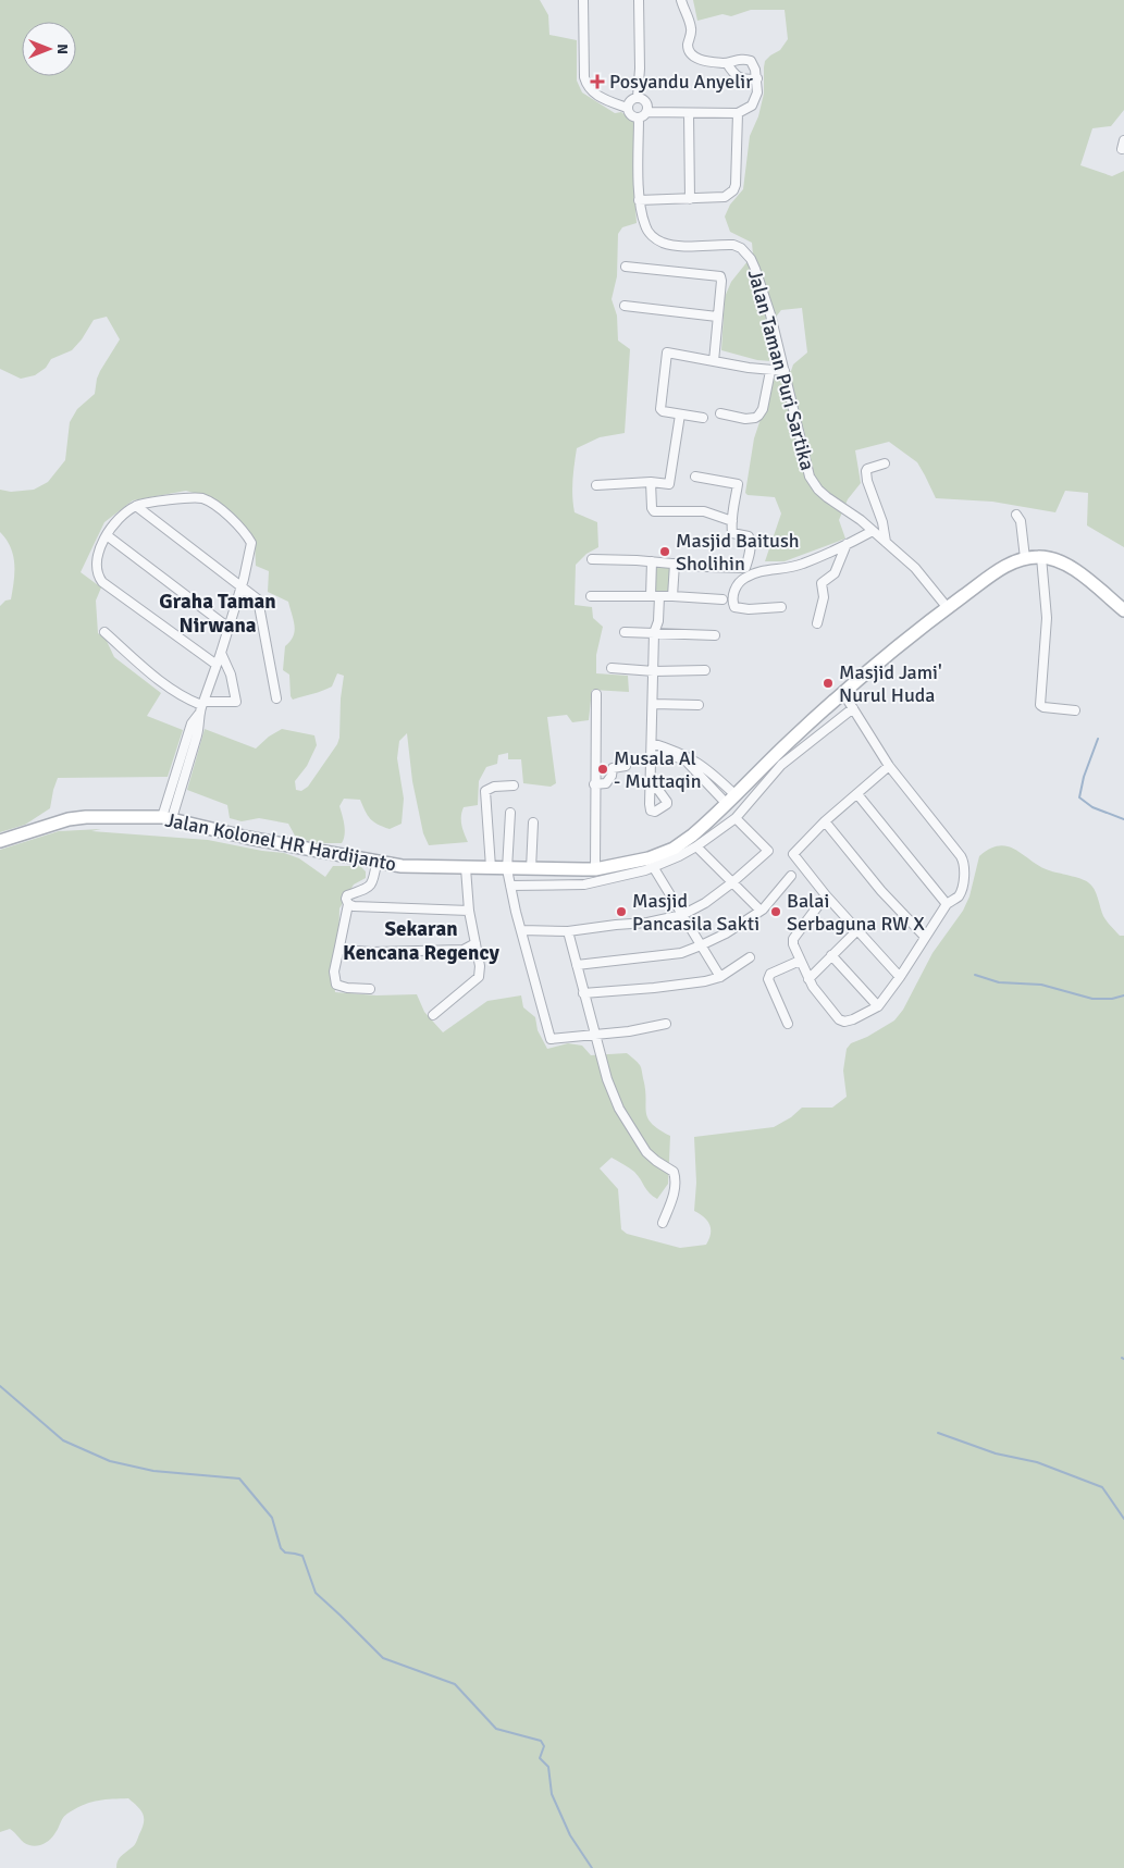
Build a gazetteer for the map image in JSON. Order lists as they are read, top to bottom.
{
  "streets": {
    "main road": ["Jalan Kolonel HR Hardijanto"],
    "street": ["Jalan Taman Puri Sartika"]
  },
  "crossings": [
    ["Jalan Taman Puri Sartika", "Jalan Kolonel HR Hardijanto"]
  ],
  "districts": ["Graha Taman Nirwana", "Sekaran Kencana Regency"],
  "places": {
    "health": ["Posyandu Anyelir"],
    "other": [
      "Masjid Baitush Sholihin",
      "Masjid Jami' Nurul Huda",
      "Musala Al - Muttaqin",
      "Masjid Pancasila Sakti",
      "Balai Serbaguna RW X"
    ]
  },
  "north": "right"
}
